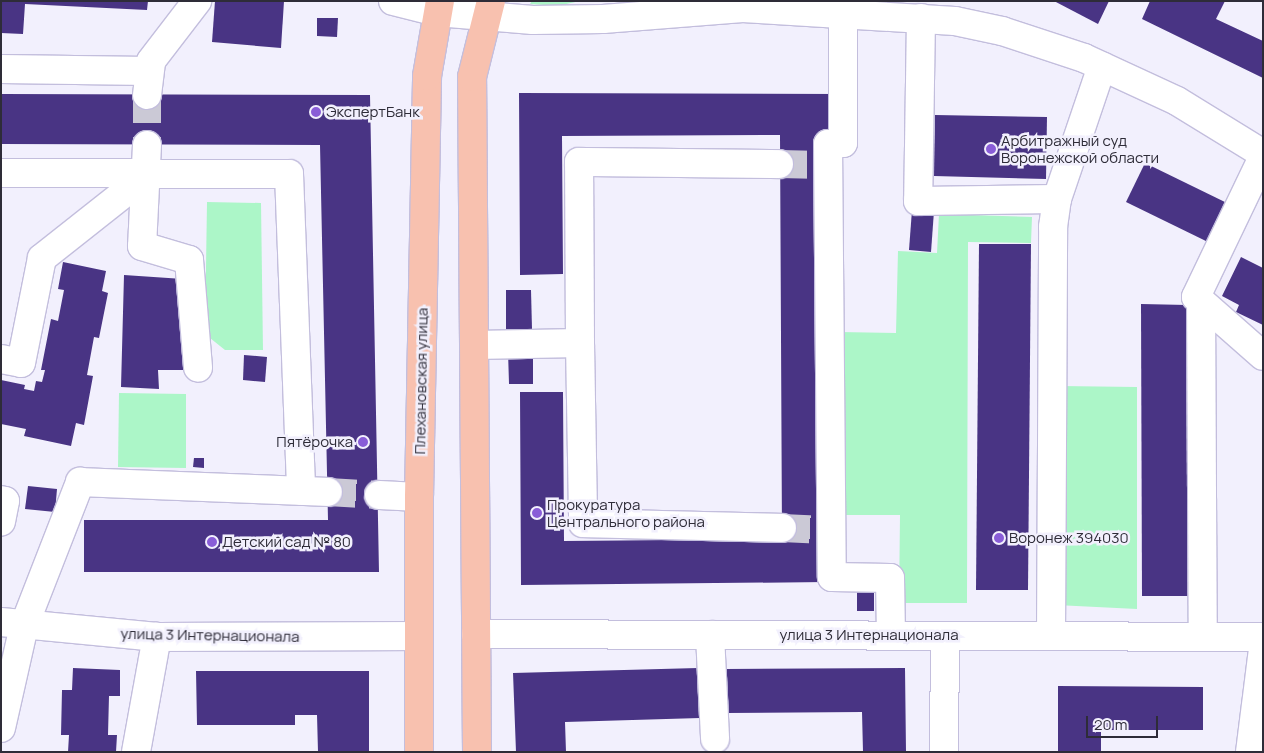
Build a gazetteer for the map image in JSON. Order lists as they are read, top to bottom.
{
  "streets": {
    "main road": ["Плехановская улица"],
    "street": ["улица 3 Интернационала"]
  },
  "crossings": [
    ["Плехановская улица", "улица 3 Интернационала"]
  ],
  "places": [
    "ЭкспертБанк",
    "Арбитражный суд Воронежской области",
    "Пятёрочка",
    "Прокуратура Центрального района",
    "Воронеж 394030",
    "Детский сад № 80"
  ],
  "scale_bar": "20 m"
}
